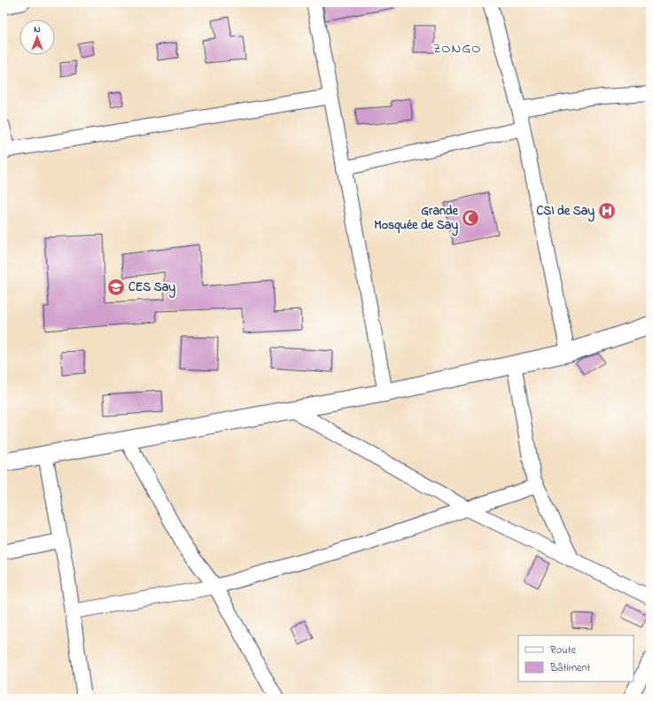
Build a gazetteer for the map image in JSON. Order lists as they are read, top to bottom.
{
  "districts": ["ZONGO"],
  "places": {
    "hospital": ["CSI de Say"],
    "mosque": ["Grande Mosquée de Say"],
    "school or university": ["CES Say"]
  },
  "legend": ["Route", "Bâtiment"],
  "north": "top"
}
